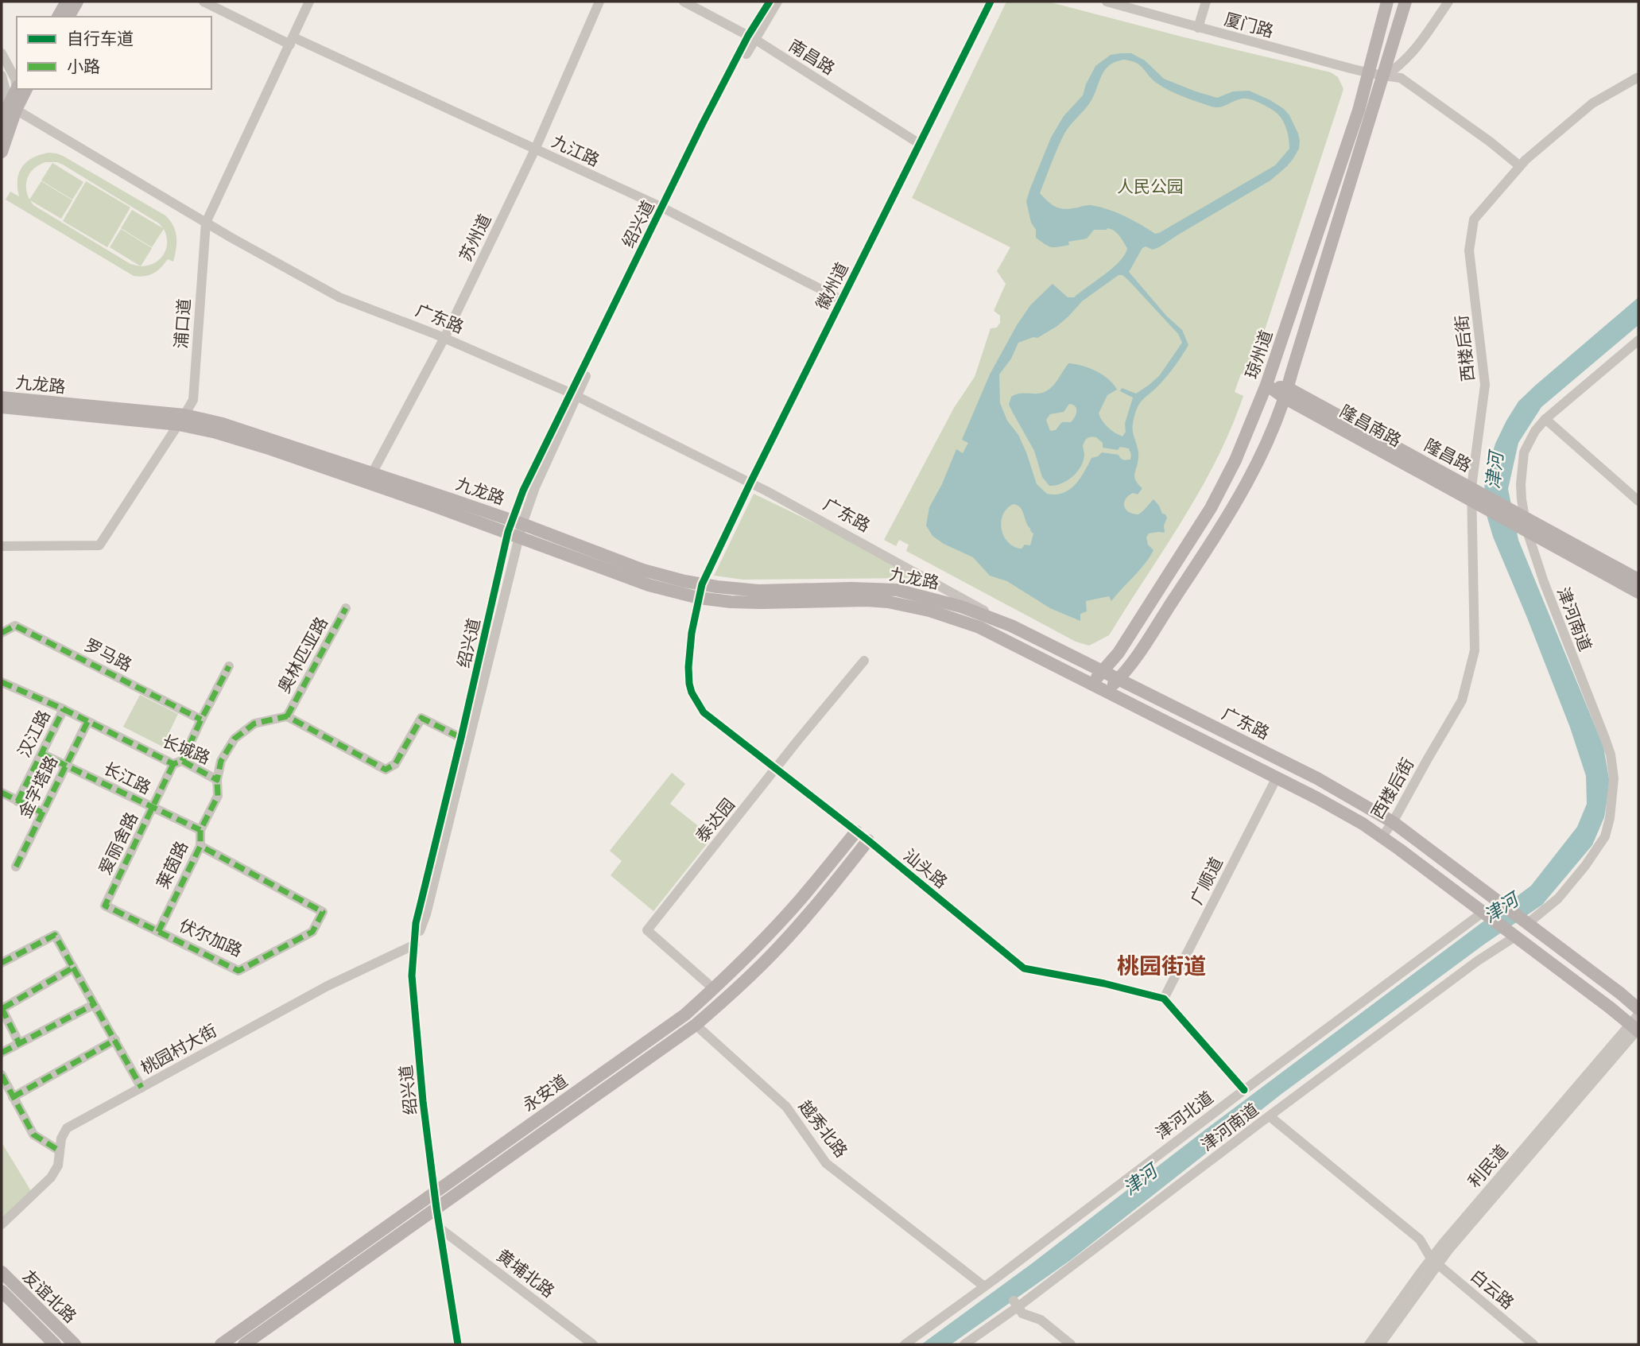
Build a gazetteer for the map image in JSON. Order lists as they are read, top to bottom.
{
  "streets": {
    "main road": [
      "广东路",
      "琼州道",
      "九龙路",
      "隆昌南路",
      "隆昌路",
      "永安道",
      "友谊北路"
    ],
    "street": [
      "厦门路",
      "南昌路",
      "九江路",
      "绍兴道",
      "苏州道",
      "徽州道",
      "浦口道",
      "西楼后街",
      "津河南道",
      "罗马路",
      "奥林匹亚路",
      "汉江路",
      "长城路",
      "长江路",
      "金字塔路",
      "泰达园",
      "爱丽舍路",
      "莱茵路",
      "汕头路",
      "广顺道",
      "伏尔加路",
      "桃园村大街",
      "津河北道",
      "越秀北路",
      "利民道",
      "黄埔北路",
      "白云路"
    ]
  },
  "crossings": [
    ["厦门路", "西楼后街"],
    ["厦门路", "琼州道"],
    ["南昌路", "绍兴道"],
    ["南昌路", "徽州道"],
    ["九江路", "绍兴道"],
    ["九江路", "苏州道"],
    ["九江路", "徽州道"],
    ["九江路", "浦口道"],
    ["绍兴道", "广东路"],
    ["绍兴道", "九龙路"],
    ["绍兴道", "桃园村大街"],
    ["绍兴道", "永安道"],
    ["绍兴道", "黄埔北路"],
    ["苏州道", "广东路"],
    ["苏州道", "九龙路"],
    ["徽州道", "广东路"],
    ["徽州道", "九龙路"],
    ["徽州道", "汕头路"],
    ["广东路", "浦口道"],
    ["广东路", "西楼后街"],
    ["广东路", "琼州道"],
    ["广东路", "九龙路"],
    ["广东路", "津河南道"],
    ["广东路", "广顺道"],
    ["广东路", "津河北道"],
    ["广东路", "利民道"],
    ["浦口道", "九龙路"],
    ["西楼后街", "隆昌南路"],
    ["西楼后街", "隆昌路"],
    ["琼州道", "隆昌南路"],
    ["九龙路", "汕头路"],
    ["隆昌南路", "隆昌路"],
    ["隆昌路", "津河南道"],
    ["津河南道", "白云路"],
    ["罗马路", "爱丽舍路"],
    ["奥林匹亚路", "长城路"],
    ["汉江路", "长城路"],
    ["汉江路", "长江路"],
    ["长城路", "金字塔路"],
    ["长城路", "爱丽舍路"],
    ["长城路", "莱茵路"],
    ["长江路", "金字塔路"],
    ["长江路", "爱丽舍路"],
    ["长江路", "莱茵路"],
    ["泰达园", "汕头路"],
    ["泰达园", "永安道"],
    ["爱丽舍路", "伏尔加路"],
    ["莱茵路", "伏尔加路"],
    ["汕头路", "广顺道"],
    ["汕头路", "永安道"],
    ["永安道", "越秀北路"],
    ["津河北道", "越秀北路"],
    ["利民道", "白云路"]
  ],
  "districts": ["桃园街道"],
  "water": ["津河"],
  "parks": ["人民公园"],
  "legend": ["自行车道", "小路"]
}
